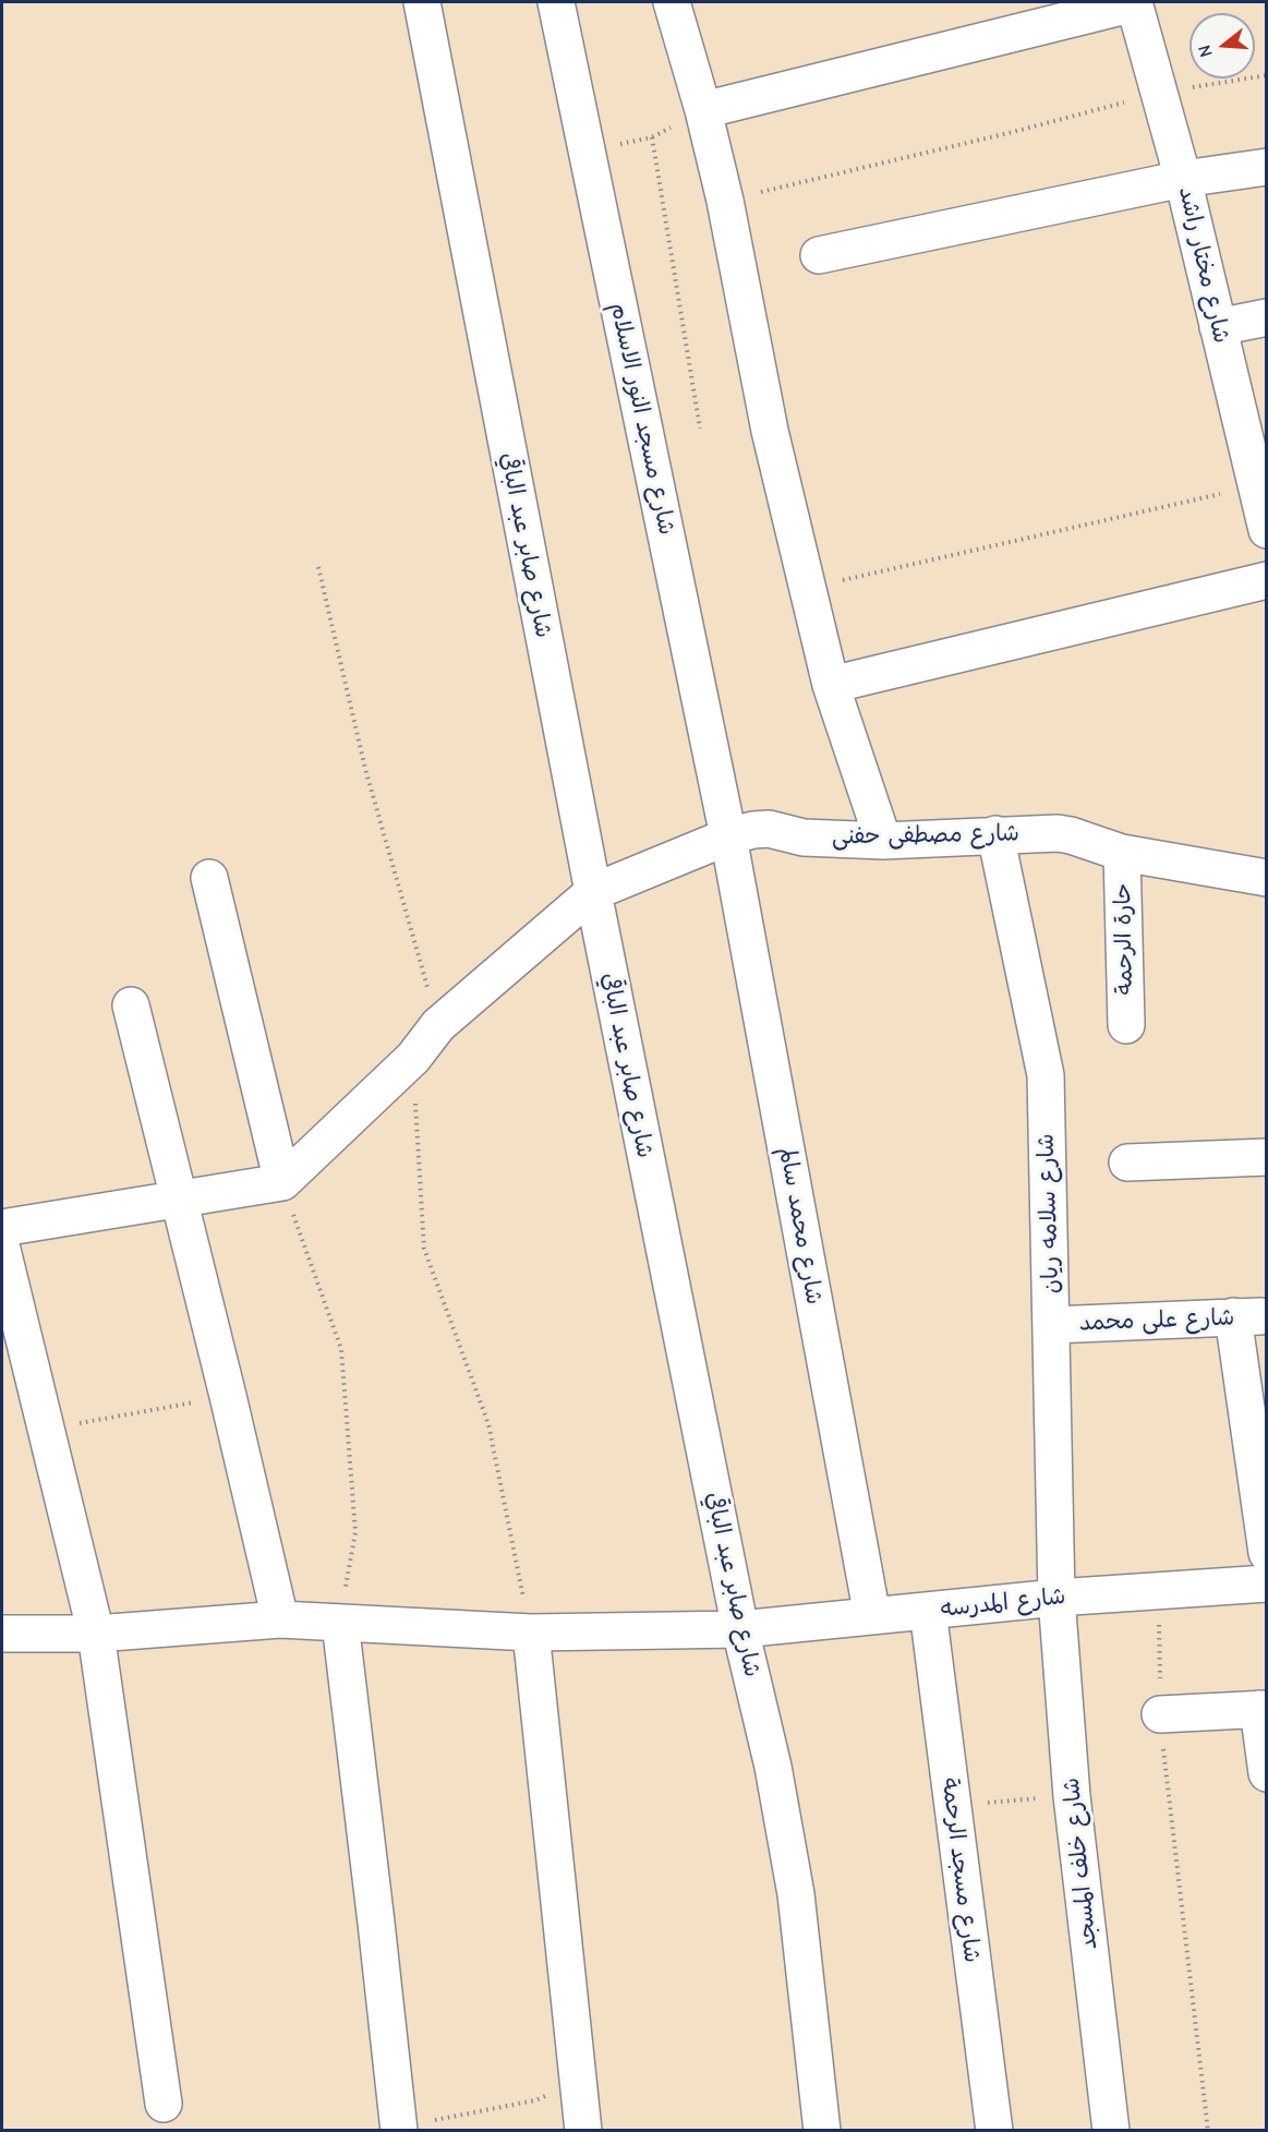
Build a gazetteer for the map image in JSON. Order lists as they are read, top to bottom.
{
  "streets": {
    "street": [
      "شارع مختار راشد",
      "شارع مسجد النور الاسلام",
      "شارع صابر عبد الباقي",
      "شارع مصطفى حفنى",
      "حارة الرحمة",
      "شارع سلامه ريان",
      "شارع محمد سالم",
      "شارع على محمد",
      "شارع المدرسه",
      "شارع خلف المسجد",
      "شارع مسجد الرحمة"
    ]
  },
  "crossings": [
    ["شارع مسجد النور الاسلام", "شارع مصطفى حفنى"],
    ["شارع مسجد النور الاسلام", "شارع محمد سالم"],
    ["شارع صابر عبد الباقي", "شارع مصطفى حفنى"],
    ["شارع صابر عبد الباقي", "شارع المدرسه"],
    ["شارع مصطفى حفنى", "حارة الرحمة"],
    ["شارع مصطفى حفنى", "شارع سلامه ريان"],
    ["شارع مصطفى حفنى", "شارع محمد سالم"],
    ["شارع سلامه ريان", "شارع على محمد"],
    ["شارع سلامه ريان", "شارع المدرسه"],
    ["شارع سلامه ريان", "شارع خلف المسجد"],
    ["شارع محمد سالم", "شارع المدرسه"],
    ["شارع المدرسه", "شارع خلف المسجد"],
    ["شارع المدرسه", "شارع مسجد الرحمة"]
  ],
  "north": "left"
}
